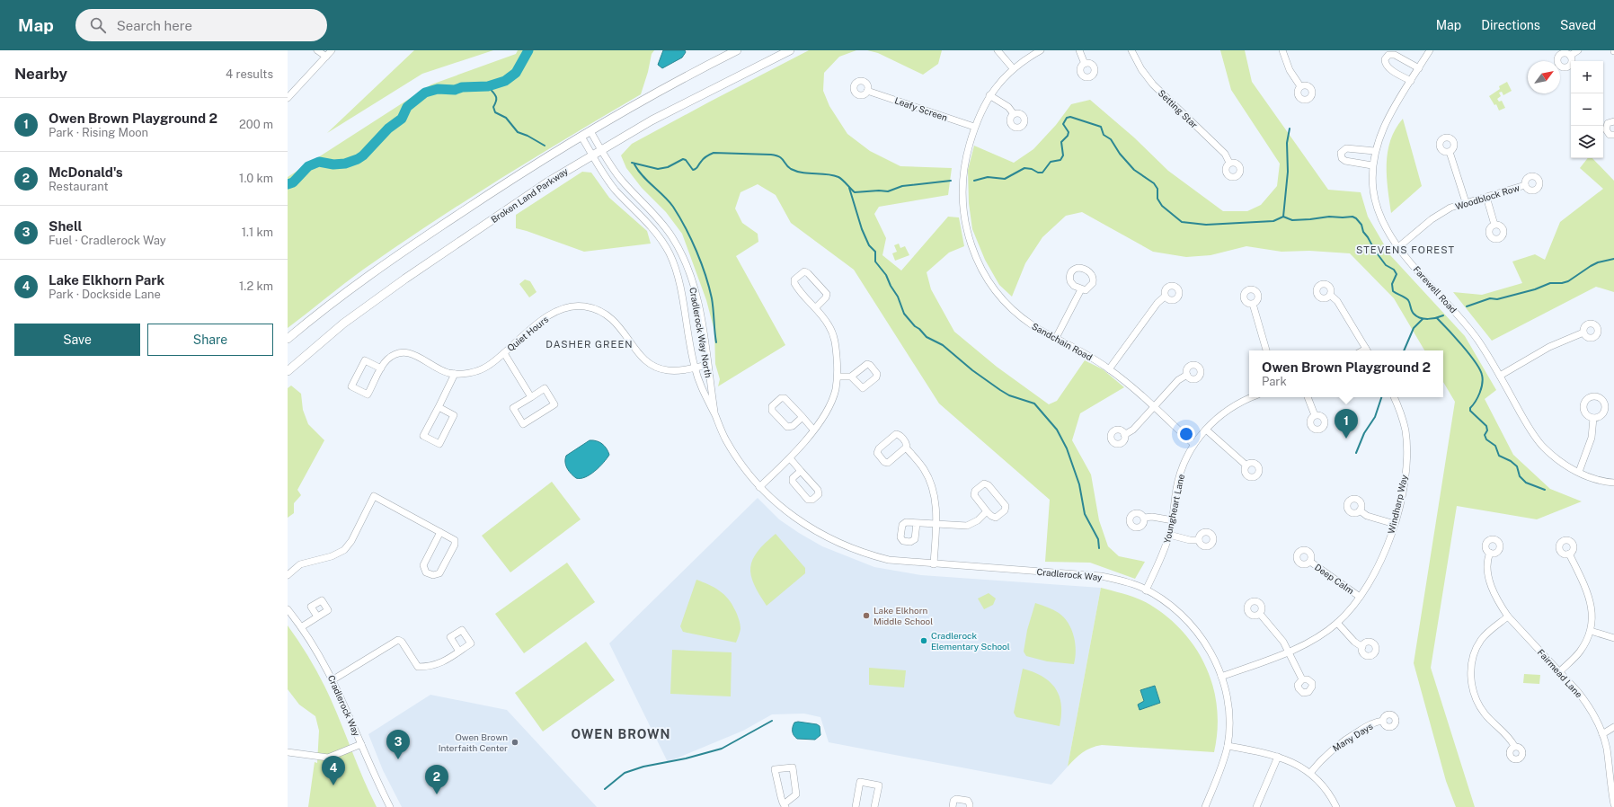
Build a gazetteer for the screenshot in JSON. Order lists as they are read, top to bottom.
{
  "streets": {
    "main road": ["Broken Land Parkway"],
    "street": [
      "Leafy Screen",
      "Setting Star",
      "Woodblock Row",
      "Farewell Road",
      "Cradlerock Way North",
      "Quiet Hours",
      "Sandchain Road",
      "Windharp Way",
      "Youngheart Lane",
      "Cradlerock Way",
      "Deep Calm",
      "Fairmead Lane",
      "Many Days"
    ]
  },
  "crossings": [
    ["Leafy Screen", "Sandchain Road"],
    ["Broken Land Parkway", "Cradlerock Way North"],
    ["Woodblock Row", "Farewell Road"],
    ["Cradlerock Way North", "Quiet Hours"],
    ["Cradlerock Way North", "Cradlerock Way"],
    ["Sandchain Road", "Youngheart Lane"],
    ["Windharp Way", "Cradlerock Way"],
    ["Windharp Way", "Deep Calm"],
    ["Youngheart Lane", "Cradlerock Way"]
  ],
  "districts": ["STEVENS FOREST", "DASHER GREEN", "OWEN BROWN"],
  "places": ["Lake Elkhorn Middle School", "Cradlerock Elementary School", "Owen Brown Interfaith Center"],
  "north": "top right",
  "page": {
    "header": "Map",
    "search": "Search here",
    "nav": ["Map", "Directions", "Saved"],
    "heading": ["Nearby", "4 results"],
    "map_buttons": ["+", "−"],
    "list": [
      {
        "mark": "1",
        "name": "Owen Brown Playground 2",
        "note": "Park · Rising Moon",
        "value": "200 m"
      },
      {
        "mark": "2",
        "name": "McDonald's",
        "note": "Restaurant",
        "value": "1.0 km"
      },
      {
        "mark": "3",
        "name": "Shell",
        "note": "Fuel · Cradlerock Way",
        "value": "1.1 km"
      },
      {
        "mark": "4",
        "name": "Lake Elkhorn Park",
        "note": "Park · Dockside Lane",
        "value": "1.2 km"
      }
    ],
    "buttons": ["Save", "Share"],
    "popup": ["Owen Brown Playground 2", "Park"],
    "pins": [
      "1",
      "3",
      "4",
      "2"
    ]
  }
}
